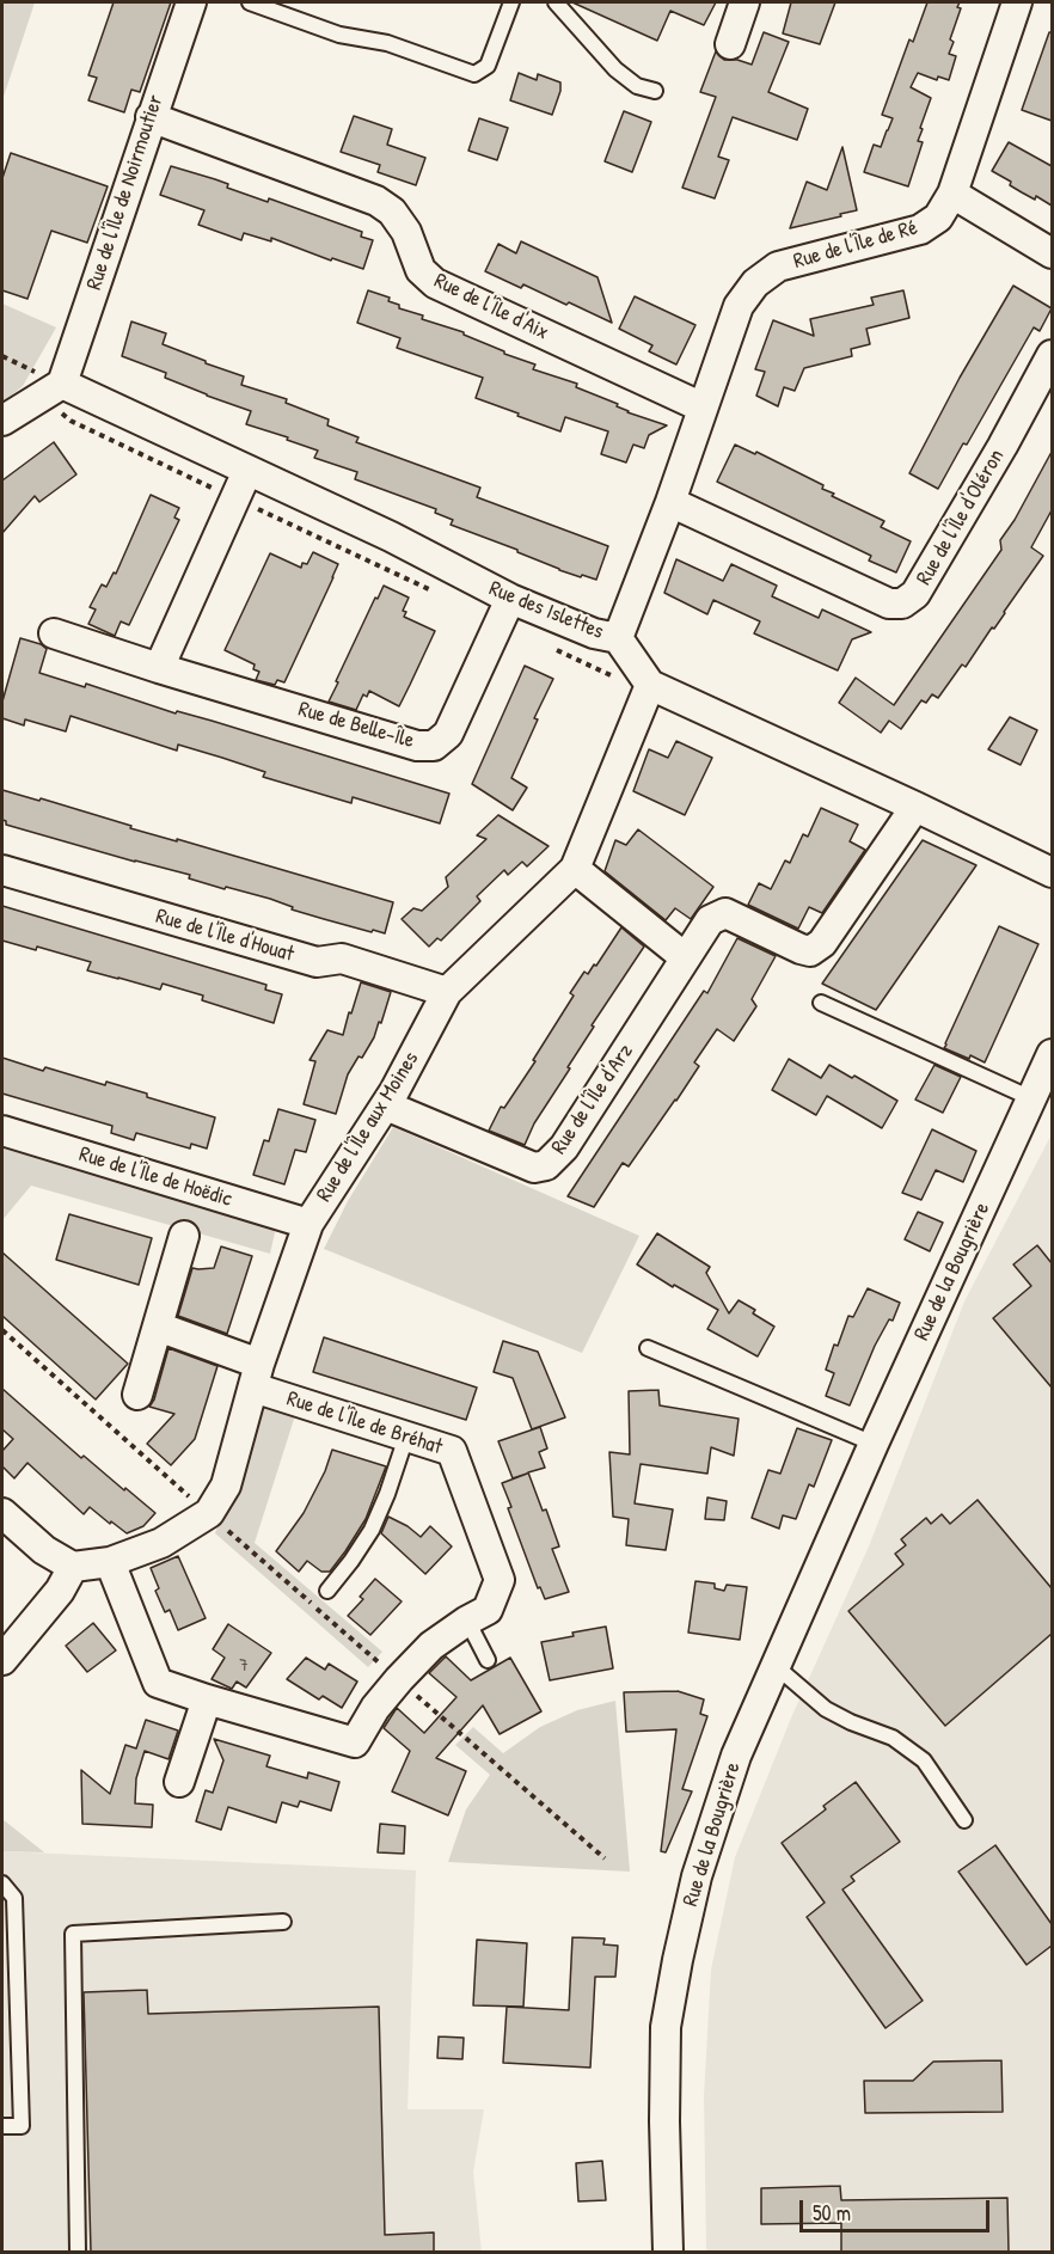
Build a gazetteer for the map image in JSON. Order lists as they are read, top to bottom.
{
  "streets": {
    "street": [
      "Rue de l'Île de Noirmoutier",
      "Rue de l'Île de Ré",
      "Rue de l'Île d'Aix",
      "Rue de l'Île d'Oléron",
      "Rue des Islettes",
      "Rue de Belle-Île",
      "Rue de l'Île d'Houat",
      "Rue de l'Île d'Arz",
      "Rue de l'Île aux Moines",
      "Rue de l'Île de Hoëdic",
      "Rue de la Bougrière",
      "Rue de l'Île de Bréhat"
    ]
  },
  "crossings": [
    ["Rue de l'Île de Noirmoutier", "Rue de l'Île d'Aix"],
    ["Rue de l'Île de Noirmoutier", "Rue des Islettes"],
    ["Rue de l'Île de Ré", "Rue de l'Île d'Aix"],
    ["Rue de l'Île de Ré", "Rue de l'Île d'Oléron"],
    ["Rue de l'Île de Ré", "Rue des Islettes"],
    ["Rue des Islettes", "Rue de Belle-Île"],
    ["Rue des Islettes", "Rue de l'Île aux Moines"],
    ["Rue de l'Île d'Houat", "Rue de l'Île aux Moines"],
    ["Rue de l'Île d'Arz", "Rue de l'Île aux Moines"],
    ["Rue de l'Île aux Moines", "Rue de l'Île de Hoëdic"],
    ["Rue de l'Île aux Moines", "Rue de l'Île de Bréhat"]
  ],
  "house_numbers": ["7"],
  "scale_bar": "50 m"
}
